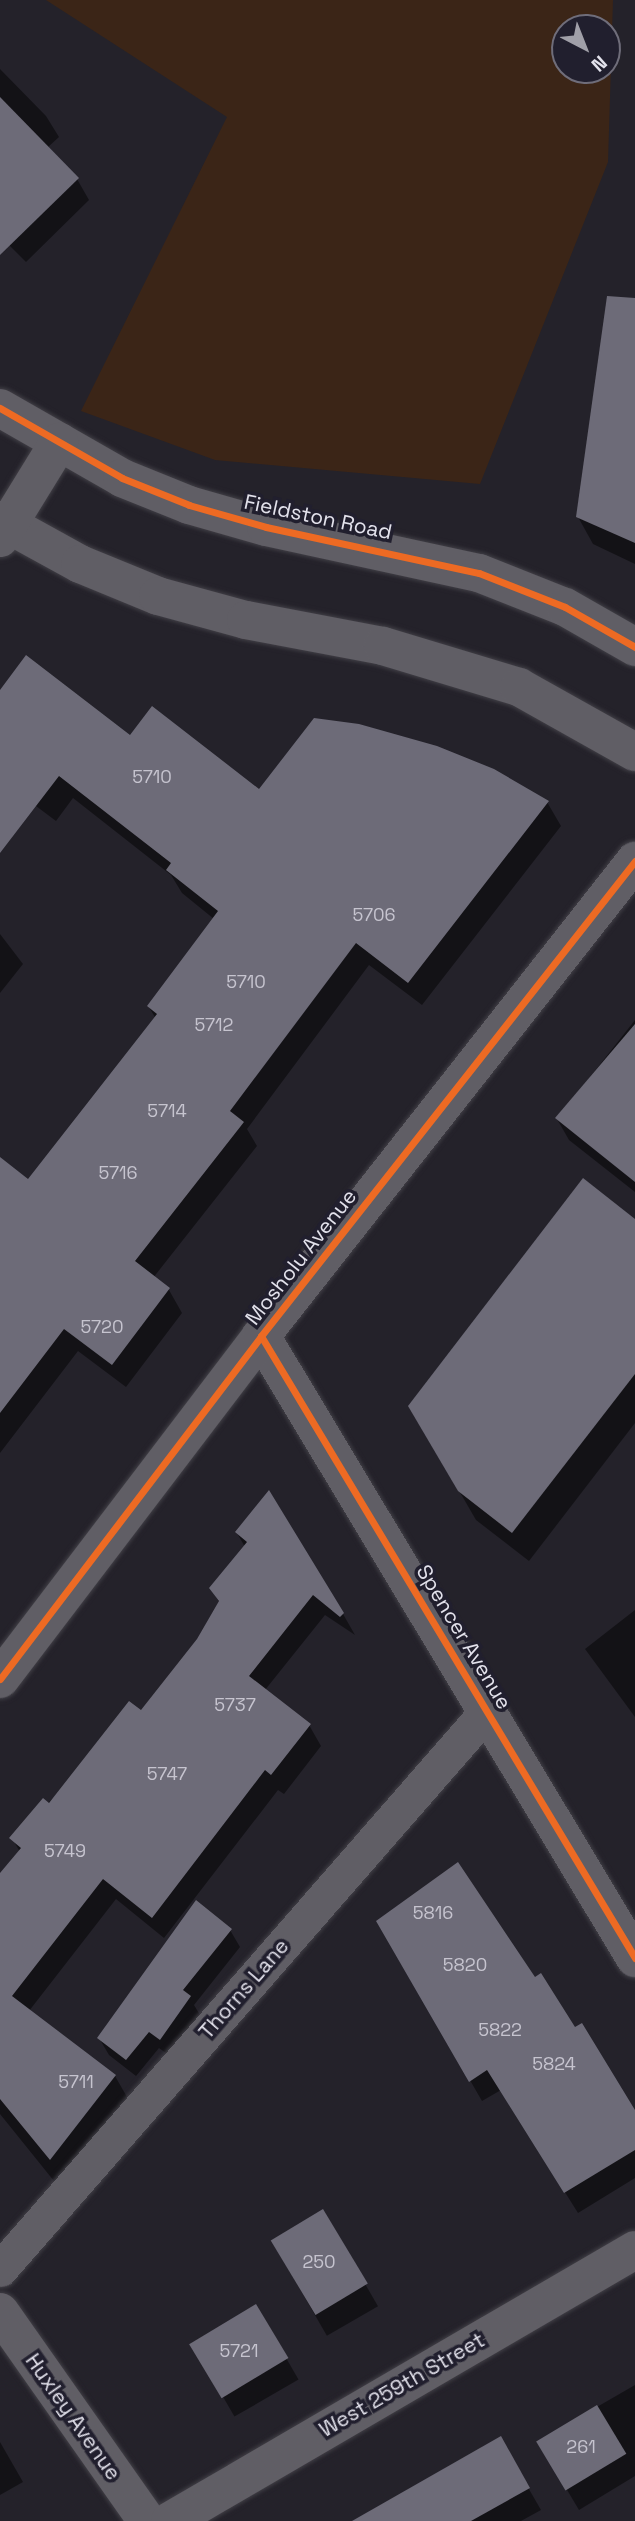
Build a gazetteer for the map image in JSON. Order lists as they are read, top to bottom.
{
  "streets": {
    "street": [
      "Fieldston Road",
      "Mosholu Avenue",
      "Spencer Avenue",
      "West 259th Street",
      "Huxley Avenue"
    ],
    "lane": ["Thorns Lane"]
  },
  "crossings": [
    ["Mosholu Avenue", "Spencer Avenue"],
    ["Spencer Avenue", "Thorns Lane"]
  ],
  "house_numbers": [
    "5710",
    "5706",
    "5710",
    "5712",
    "5714",
    "5716",
    "5720",
    "5737",
    "5747",
    "5749",
    "5816",
    "5820",
    "5822",
    "5824",
    "5711",
    "250",
    "5721",
    "261"
  ],
  "north": "bottom right"
}
